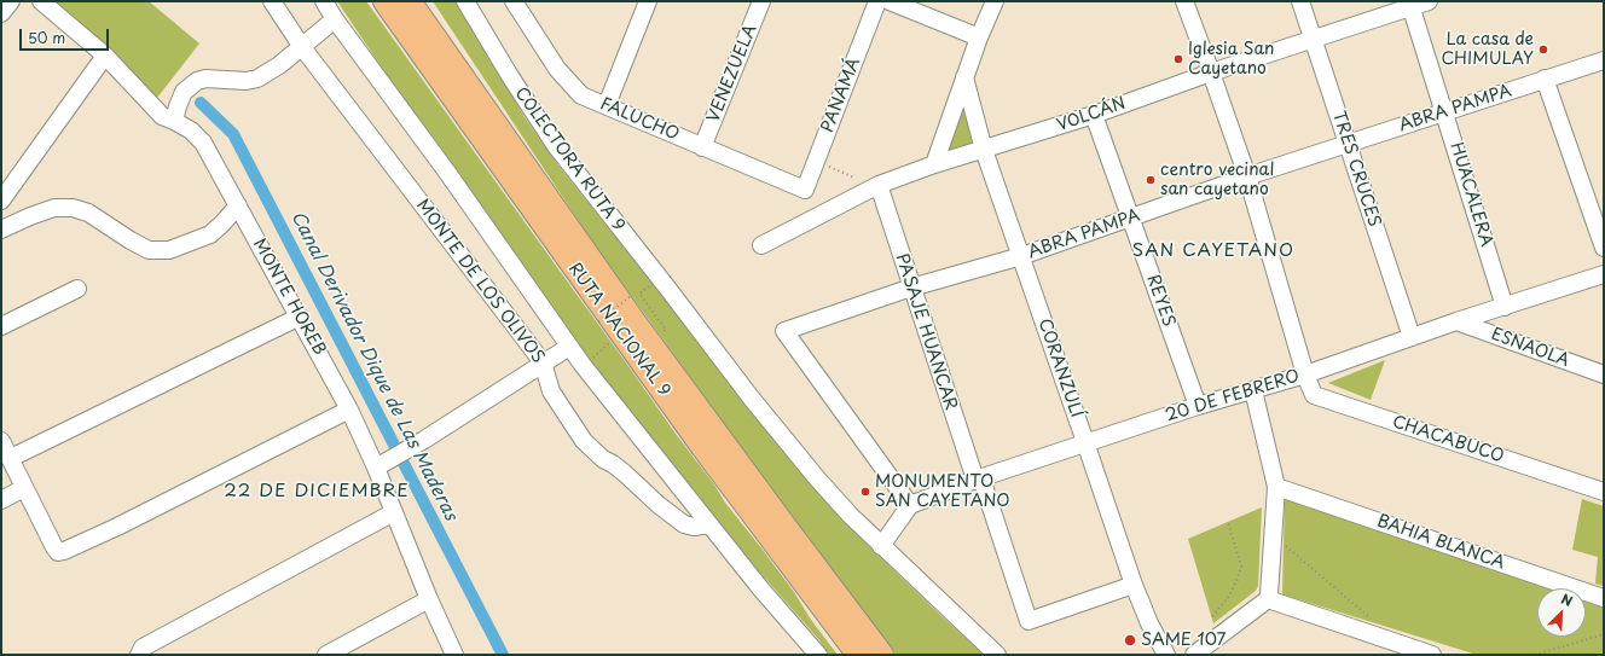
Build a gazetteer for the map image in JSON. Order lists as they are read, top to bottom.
{
  "streets": {
    "highway": ["RUTA NACIONAL 9"],
    "street": [
      "VENEZUELA",
      "PANAMÁ",
      "ABRA PAMPA",
      "VOLCÁN",
      "FALUCHO",
      "COLECTORA RUTA 9",
      "TRES CRUCES",
      "HUACALERA",
      "MONTE DE LOS OLIVOS",
      "MONTE HOREB",
      "REYES",
      "PASAJE HUANCAR",
      "ESNAOLA",
      "CORANZULÍ",
      "20 DE FEBRERO",
      "CHACABUCO",
      "BAHIA BLANCA"
    ]
  },
  "crossings": [
    ["VENEZUELA", "FALUCHO"],
    ["PANAMÁ", "FALUCHO"],
    ["ABRA PAMPA", "TRES CRUCES"],
    ["ABRA PAMPA", "HUACALERA"],
    ["ABRA PAMPA", "REYES"],
    ["ABRA PAMPA", "PASAJE HUANCAR"],
    ["ABRA PAMPA", "CORANZULÍ"],
    ["ABRA PAMPA", "20 DE FEBRERO"],
    ["ABRA PAMPA", "CHACABUCO"],
    ["VOLCÁN", "TRES CRUCES"],
    ["VOLCÁN", "HUACALERA"],
    ["VOLCÁN", "REYES"],
    ["VOLCÁN", "PASAJE HUANCAR"],
    ["VOLCÁN", "CORANZULÍ"],
    ["VOLCÁN", "CHACABUCO"],
    ["TRES CRUCES", "20 DE FEBRERO"],
    ["HUACALERA", "20 DE FEBRERO"],
    ["REYES", "20 DE FEBRERO"],
    ["PASAJE HUANCAR", "CORANZULÍ"],
    ["PASAJE HUANCAR", "20 DE FEBRERO"],
    ["ESNAOLA", "20 DE FEBRERO"],
    ["CORANZULÍ", "20 DE FEBRERO"],
    ["20 DE FEBRERO", "CHACABUCO"]
  ],
  "districts": ["SAN CAYETANO", "22 DE DICIEMBRE"],
  "water": ["Canal Derivador Dique de Las Maderas"],
  "places": [
    "La casa de CHIMULAY",
    "Iglesia San Cayetano",
    "centro vecinal san cayetano",
    "MONUMENTO SAN CAYETANO",
    "SAME 107"
  ],
  "scale_bar": "50 m",
  "north": "top right"
}
